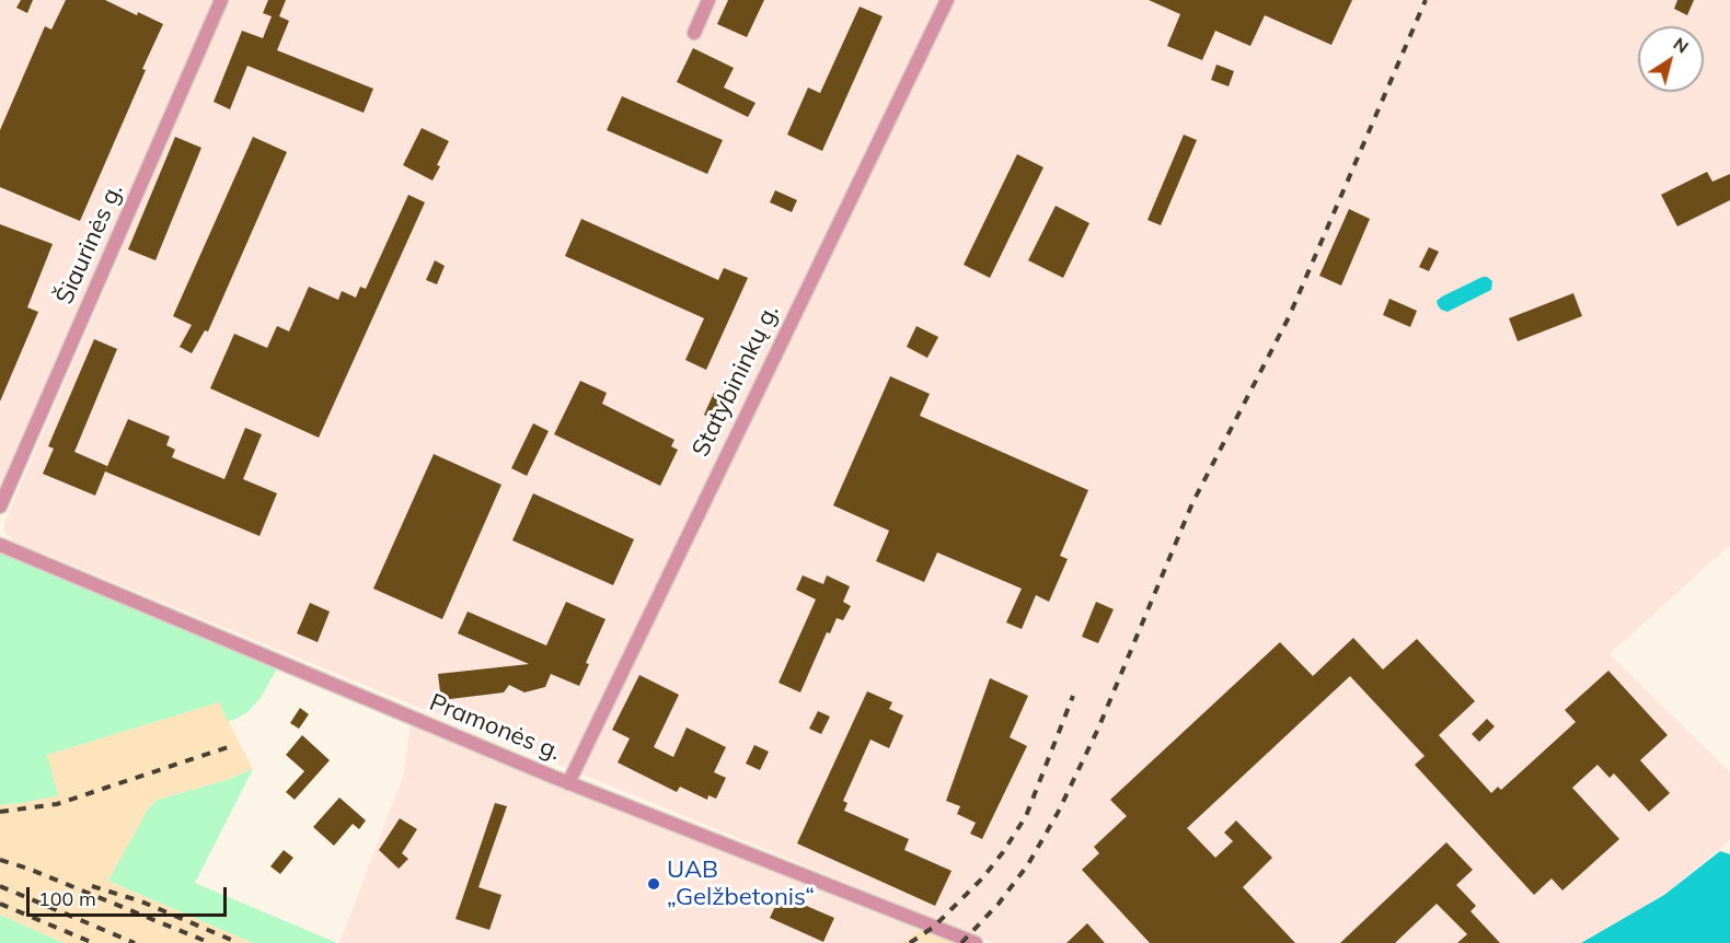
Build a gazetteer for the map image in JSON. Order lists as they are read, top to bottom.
{
  "streets": {
    "street": ["Šiaurinės g.", "Statybininkų g.", "Pramonės g."]
  },
  "crossings": [
    ["Statybininkų g.", "Pramonės g."]
  ],
  "places": ["UAB „Gelžbetonis“"],
  "scale_bar": "100 m",
  "north": "top right"
}
